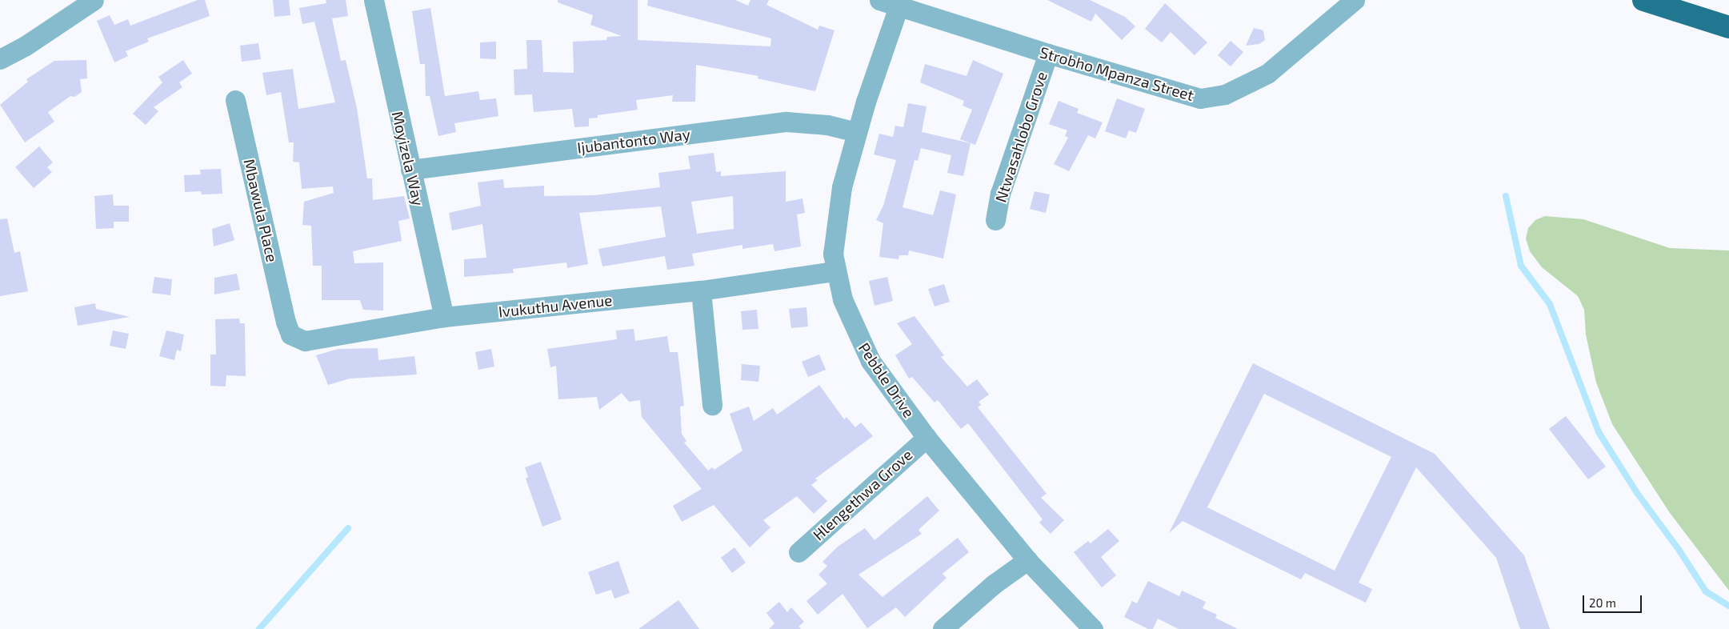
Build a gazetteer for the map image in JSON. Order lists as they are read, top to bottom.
{
  "streets": {
    "street": [
      "Strobho Mpanza Street",
      "Ntwasahlobo Grove",
      "Ijubantonto Way",
      "Moyizela Way",
      "Mbawula Place",
      "Ivukuthu Avenue",
      "Pebble Drive",
      "Hlengethwa Grove"
    ]
  },
  "crossings": [
    ["Strobho Mpanza Street", "Ntwasahlobo Grove"],
    ["Strobho Mpanza Street", "Pebble Drive"],
    ["Ijubantonto Way", "Moyizela Way"],
    ["Ijubantonto Way", "Pebble Drive"],
    ["Moyizela Way", "Ivukuthu Avenue"],
    ["Mbawula Place", "Ivukuthu Avenue"],
    ["Ivukuthu Avenue", "Pebble Drive"],
    ["Pebble Drive", "Hlengethwa Grove"]
  ],
  "scale_bar": "20 m"
}
